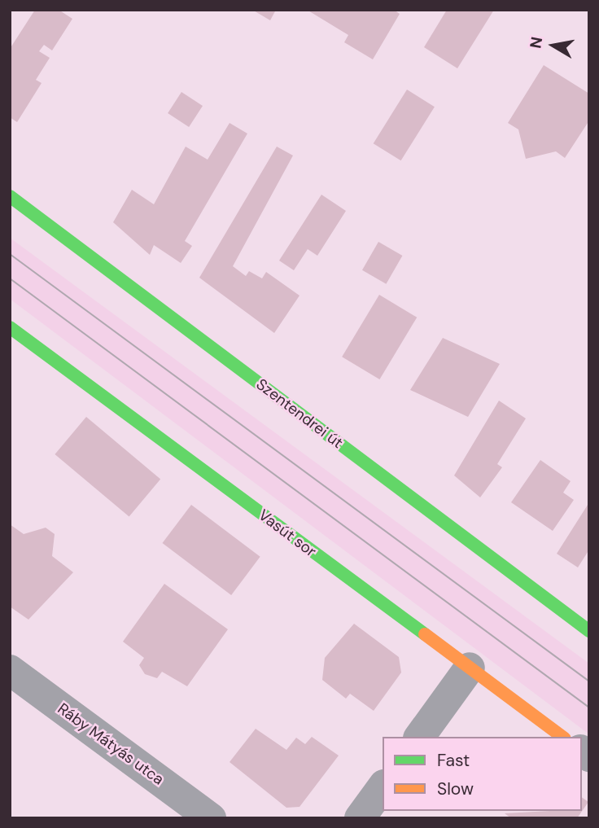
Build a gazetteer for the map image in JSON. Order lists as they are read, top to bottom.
{
  "streets": {
    "main road": ["Szentendrei út", "Vasút sor"],
    "street": ["Ráby Mátyás utca"]
  },
  "legend": ["Fast", "Slow"],
  "north": "left"
}
